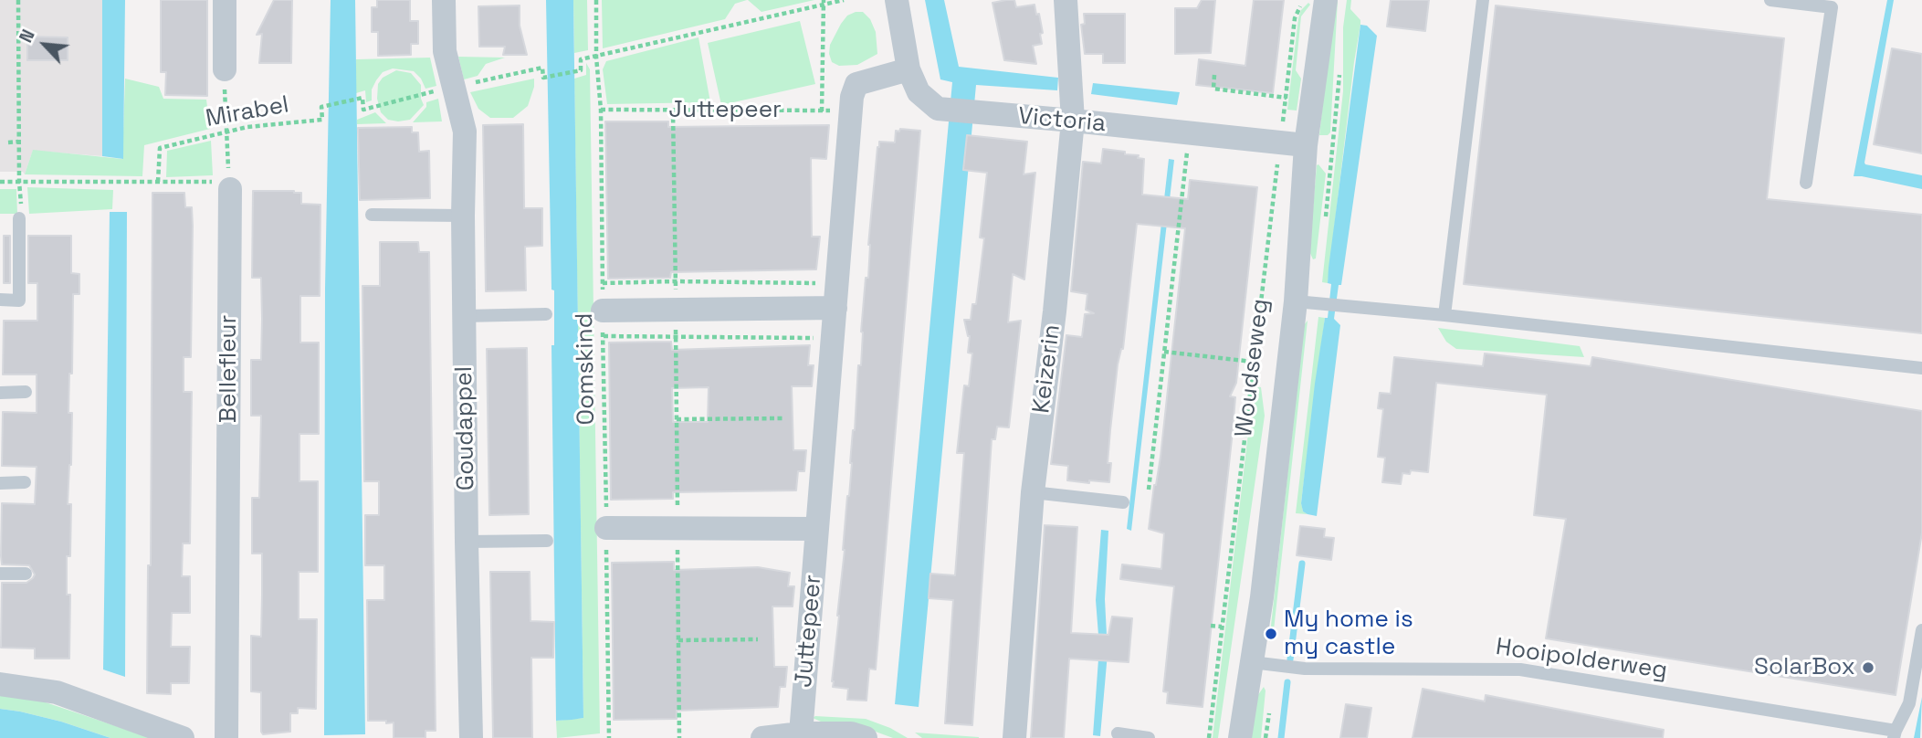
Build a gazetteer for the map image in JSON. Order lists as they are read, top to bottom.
{
  "streets": {
    "street": [
      "Juttepeer",
      "Victoria",
      "Woudseweg",
      "Bellefleur",
      "Keizerin",
      "Goudappel"
    ],
    "lane": ["Hooipolderweg"],
    "path": ["Mirabel", "Oomskind"]
  },
  "crossings": [
    ["Juttepeer", "Victoria"],
    ["Juttepeer", "Oomskind"],
    ["Victoria", "Woudseweg"],
    ["Victoria", "Keizerin"],
    ["Woudseweg", "Hooipolderweg"]
  ],
  "places": ["My home is my castle", "SolarBox"],
  "north": "top left"
}
